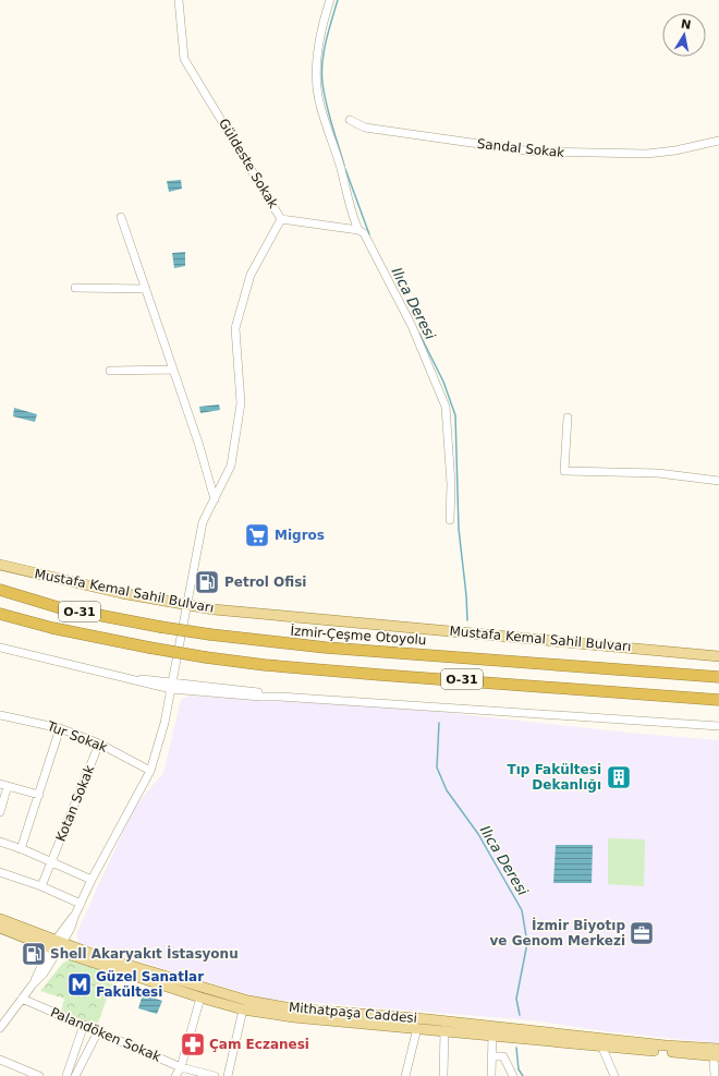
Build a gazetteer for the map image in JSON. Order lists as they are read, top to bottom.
{
  "streets": {
    "highway": ["O-31", "İzmir-Çeşme Otoyolu"],
    "main road": ["Mustafa Kemal Sahil Bulvarı", "Mithatpaşa Caddesi"],
    "street": [
      "Sandal Sokak",
      "Güldeste Sokak",
      "Tur Sokak",
      "Kotan Sokak",
      "Palandöken Sokak"
    ]
  },
  "crossings": [
    ["Güldeste Sokak", "Mustafa Kemal Sahil Bulvarı"],
    ["Güldeste Sokak", "Tur Sokak"],
    ["Güldeste Sokak", "Mithatpaşa Caddesi"],
    ["Tur Sokak", "Kotan Sokak"]
  ],
  "water": ["Ilıca Deresi"],
  "places": {
    "supermarket": ["Migros"],
    "fuel station": ["Petrol Ofisi", "Shell Akaryakıt İstasyonu"],
    "building": ["Tıp Fakültesi Dekanlığı"],
    "office": ["İzmir Biyotıp ve Genom Merkezi"],
    "metro station": ["Güzel Sanatlar Fakültesi"],
    "pharmacy": ["Çam Eczanesi"]
  },
  "north": "top"
}
